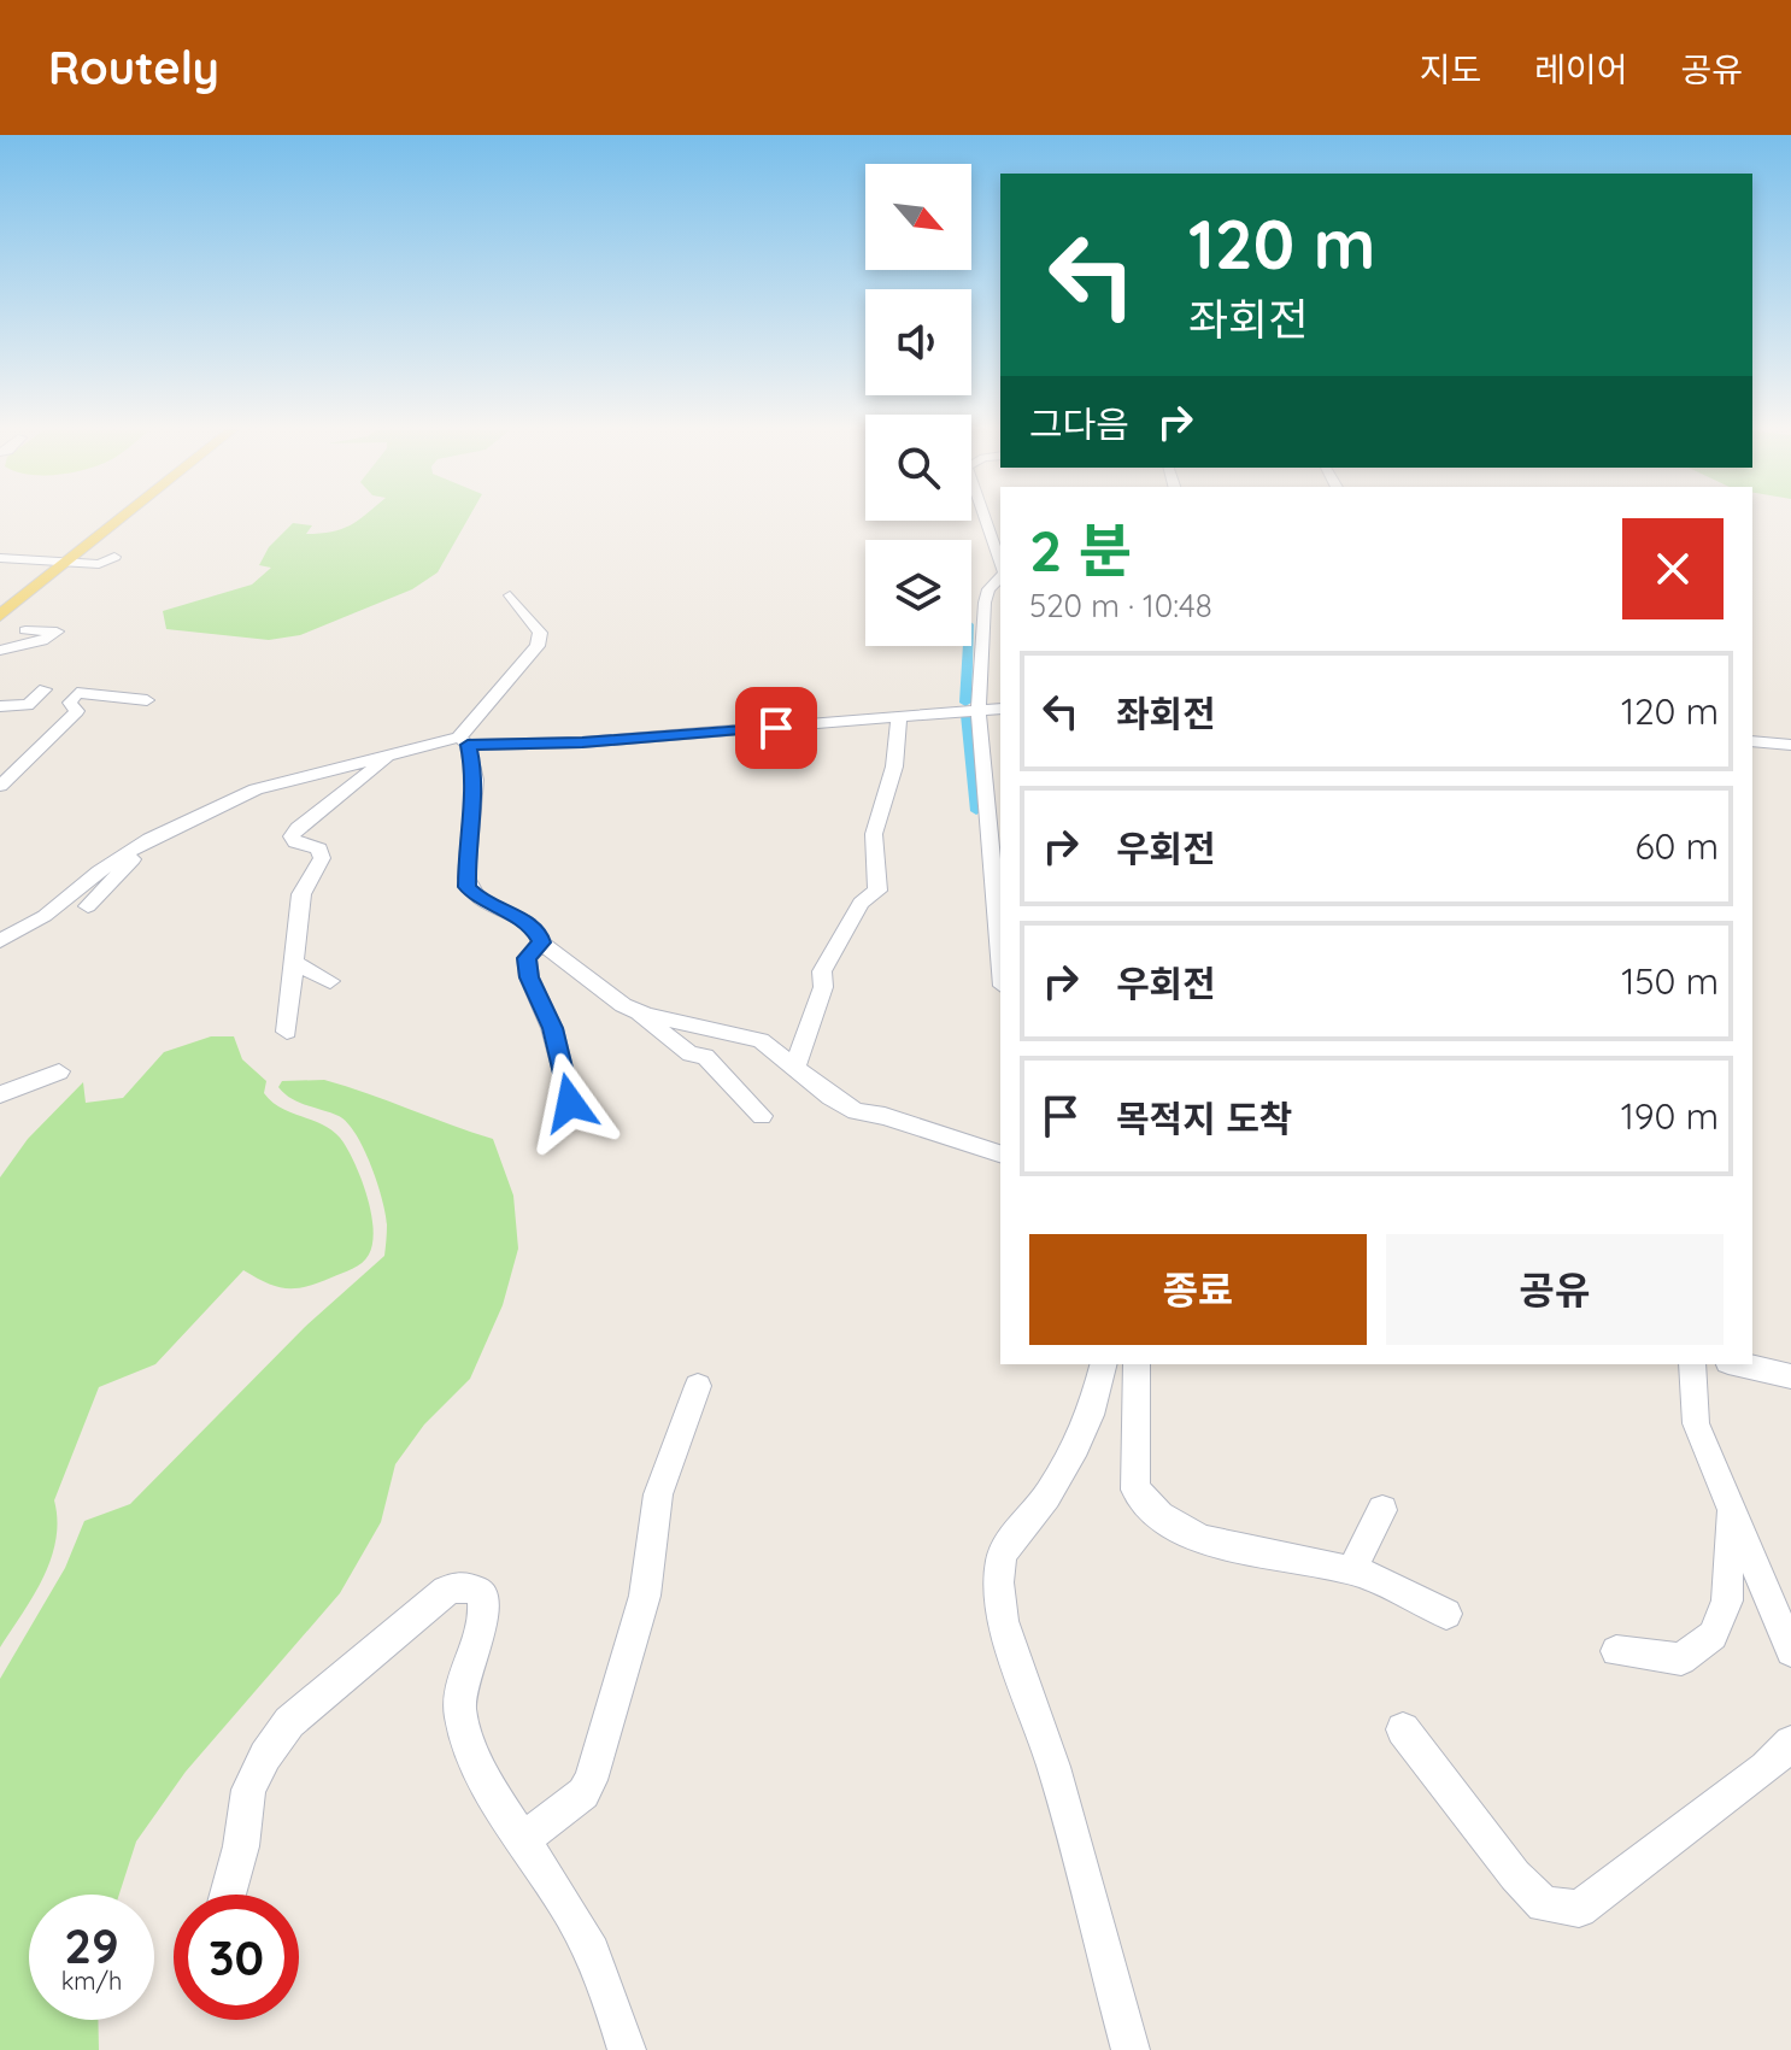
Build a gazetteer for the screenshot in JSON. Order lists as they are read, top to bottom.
{
  "north": "bottom right",
  "page": {
    "header": "Routely",
    "nav": ["지도", "레이어", "공유"],
    "turn": ["120 m", "좌회전"],
    "then": "그다음",
    "heading": ["2 분", "520 m · 10:48"],
    "list": [
      {
        "name": "좌회전",
        "value": "120 m"
      },
      {
        "name": "우회전",
        "value": "60 m"
      },
      {
        "name": "우회전",
        "value": "150 m"
      },
      {
        "name": "목적지 도착",
        "value": "190 m"
      }
    ],
    "buttons": ["종료", "공유"],
    "speed": "29 km/h",
    "limit": "30"
  }
}
